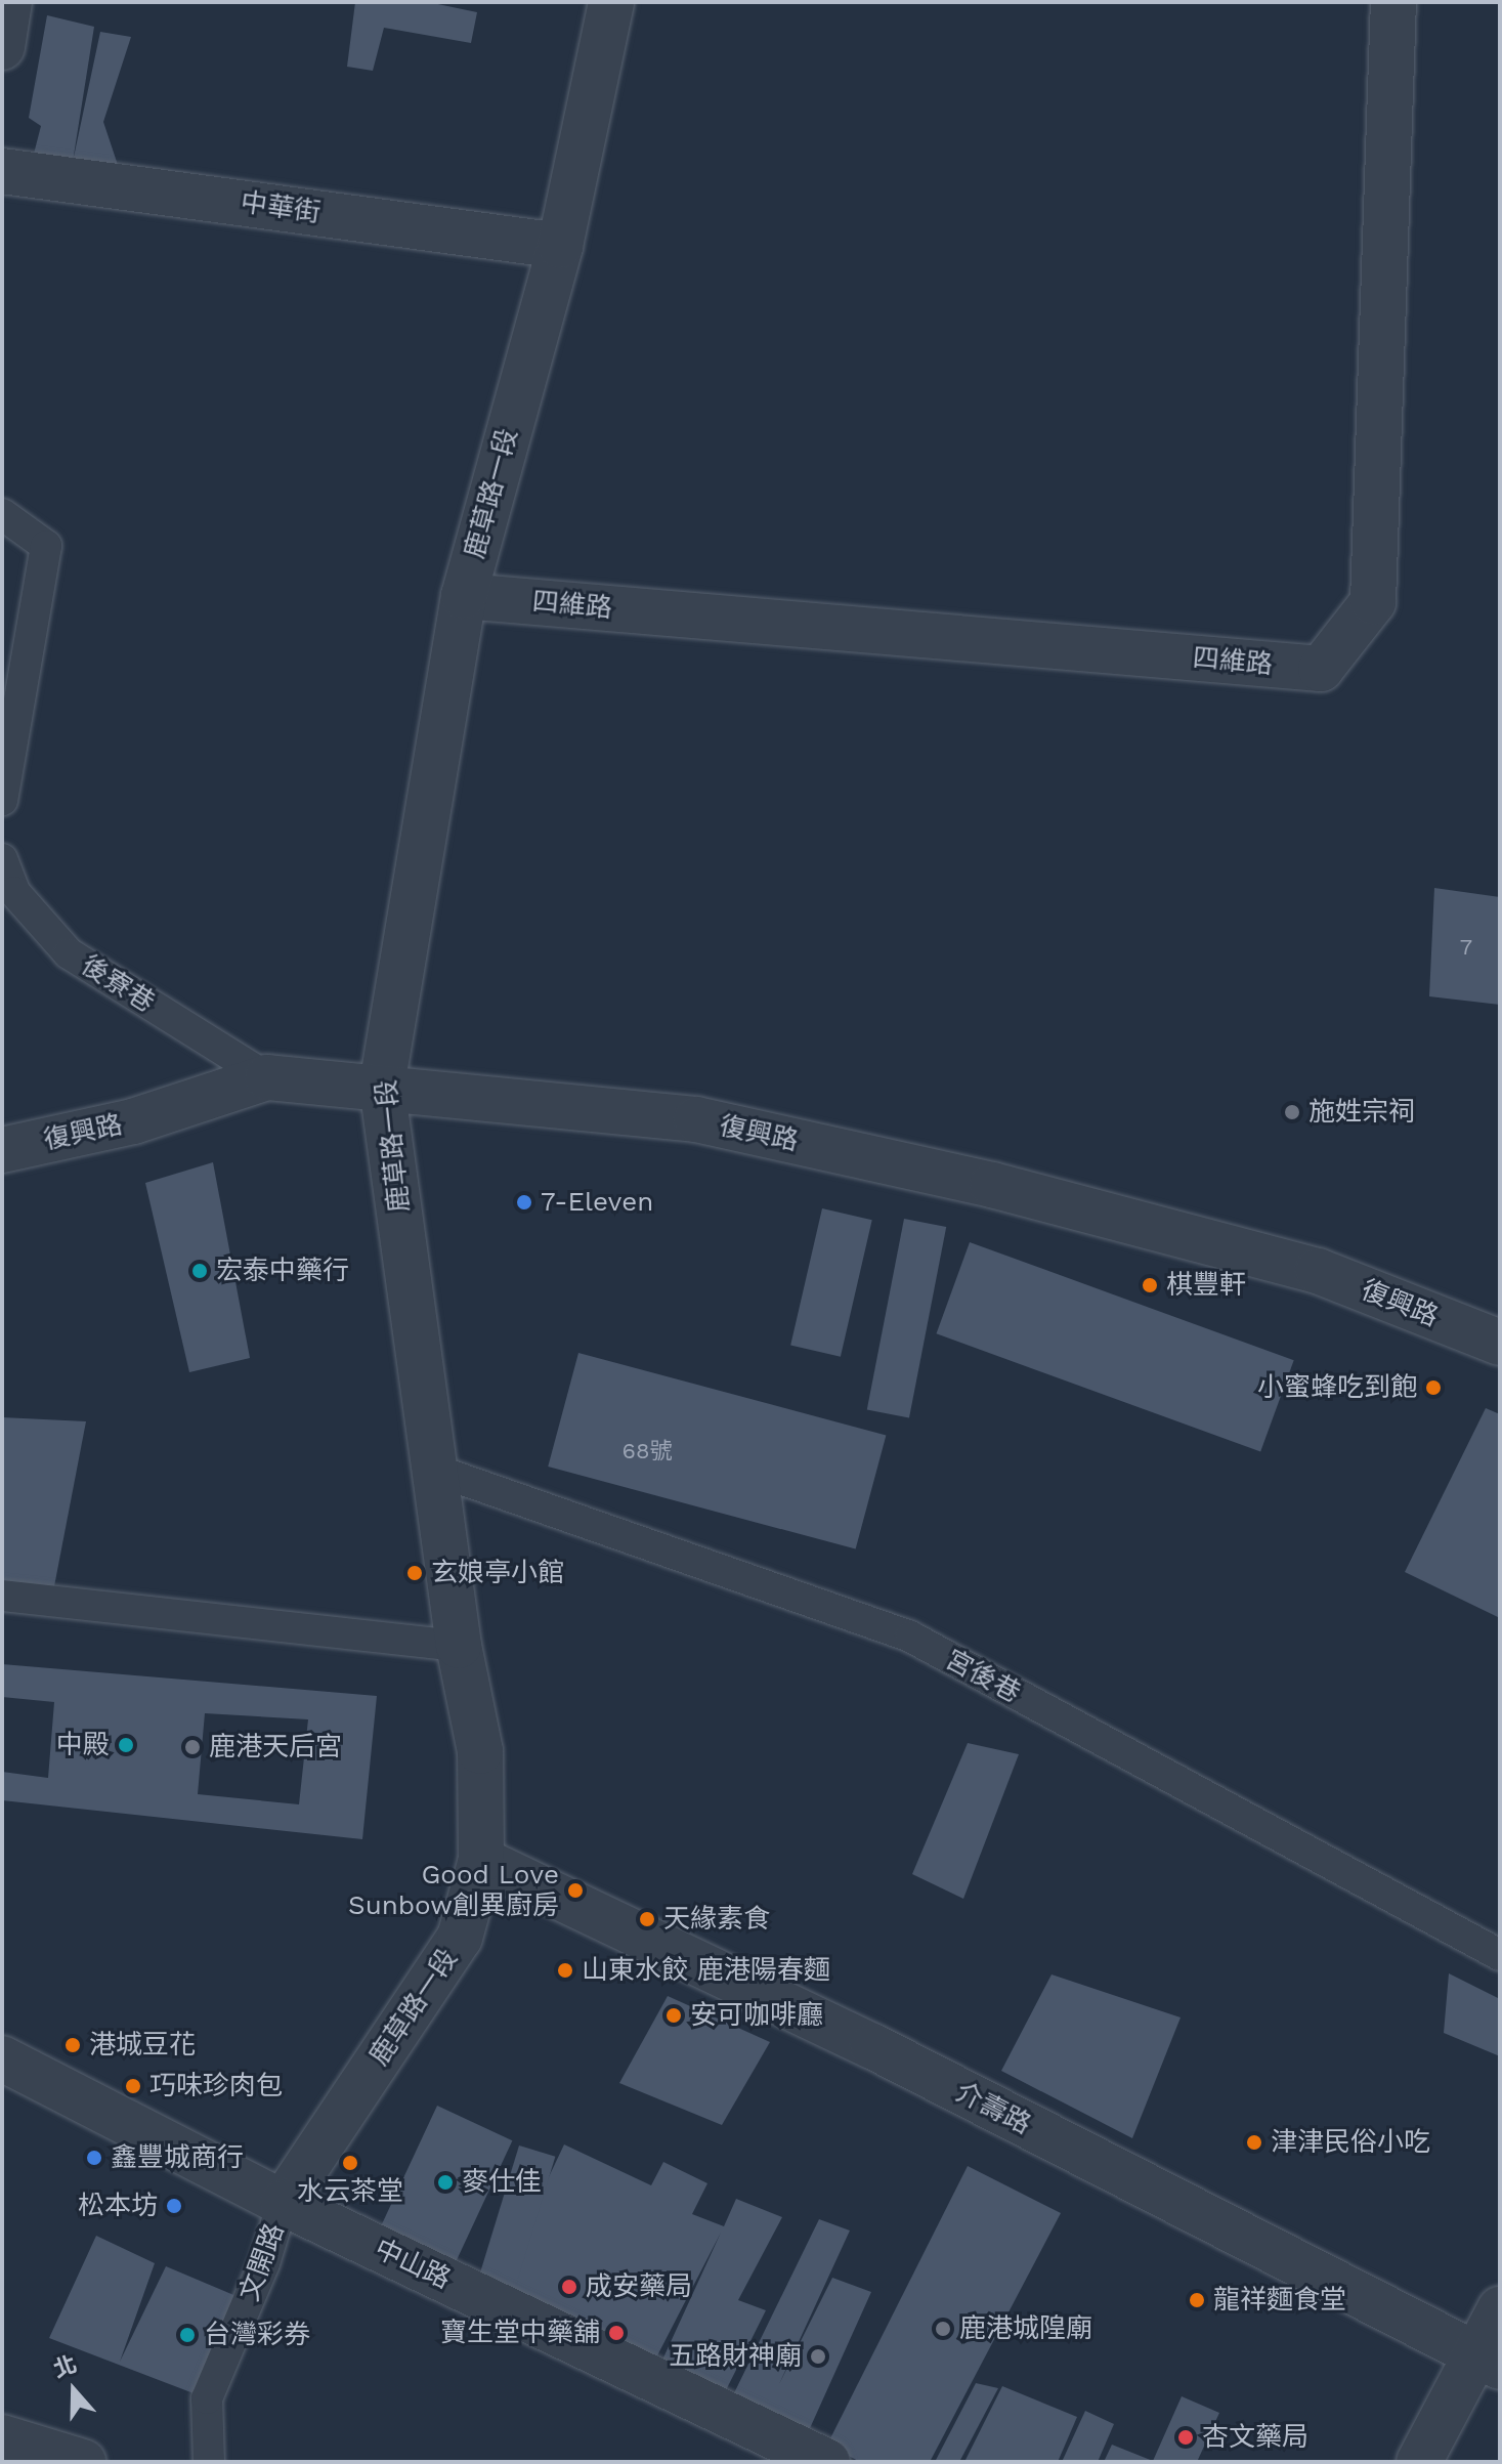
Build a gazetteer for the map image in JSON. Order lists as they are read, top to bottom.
{
  "streets": {
    "street": [
      "中華街",
      "鹿草路一段",
      "四維路",
      "復興路",
      "介壽路",
      "中山路"
    ],
    "lane": ["後寮巷", "宮後巷", "文開路"]
  },
  "crossings": [
    ["中華街", "鹿草路一段"],
    ["鹿草路一段", "四維路"],
    ["鹿草路一段", "復興路"],
    ["鹿草路一段", "宮後巷"],
    ["鹿草路一段", "介壽路"],
    ["鹿草路一段", "文開路"],
    ["鹿草路一段", "中山路"],
    ["後寮巷", "復興路"],
    ["文開路", "中山路"]
  ],
  "places": [
    "施姓宗祠",
    "7-Eleven",
    "宏泰中藥行",
    "棋豐軒",
    "小蜜蜂吃到飽",
    "玄娘亭小館",
    "中殿",
    "鹿港天后宮",
    "Good Love Sunbow創異廚房",
    "天緣素食",
    "山東水餃 鹿港陽春麵",
    "安可咖啡廳",
    "港城豆花",
    "巧味珍肉包",
    "津津民俗小吃",
    "鑫豐城商行",
    "水云茶堂",
    "麥仕佳",
    "松本坊",
    "成安藥局",
    "龍祥麵食堂",
    "鹿港城隍廟",
    "寶生堂中藥舖",
    "台灣彩券",
    "五路財神廟",
    "杏文藥局"
  ],
  "house_numbers": ["7", "68號"],
  "north": "top"
}
